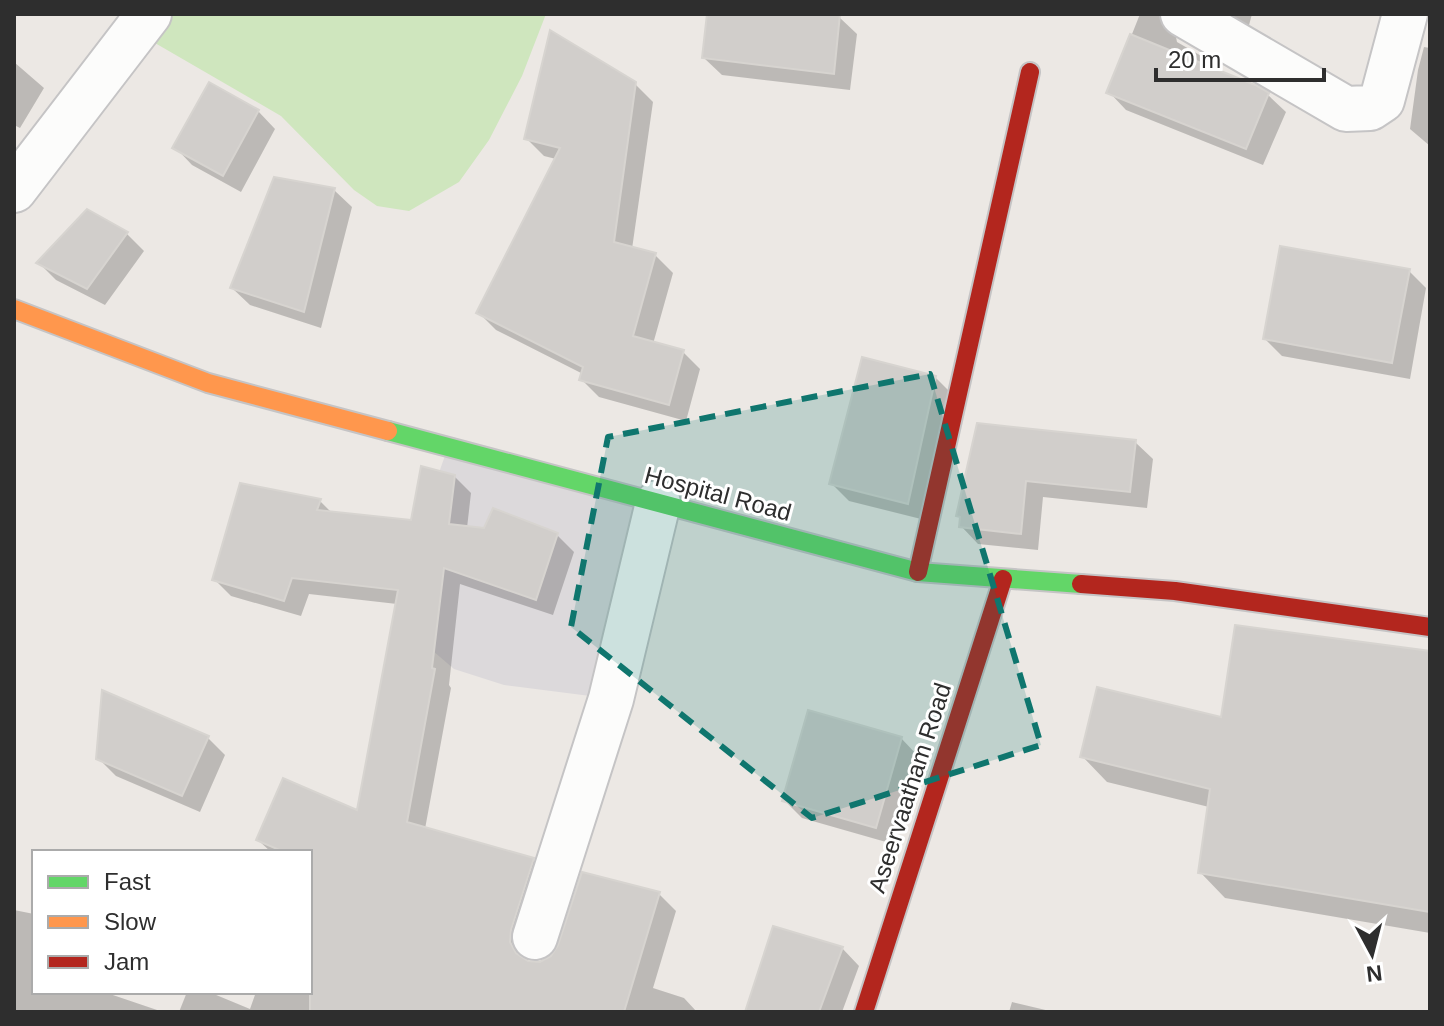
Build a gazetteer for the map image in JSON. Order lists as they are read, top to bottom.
{
  "streets": {
    "street": ["Hospital Road", "Aseervaatham Road"]
  },
  "crossings": [
    ["Hospital Road", "Aseervaatham Road"]
  ],
  "legend": ["Fast", "Slow", "Jam"],
  "scale_bar": "20 m",
  "north": "bottom"
}
